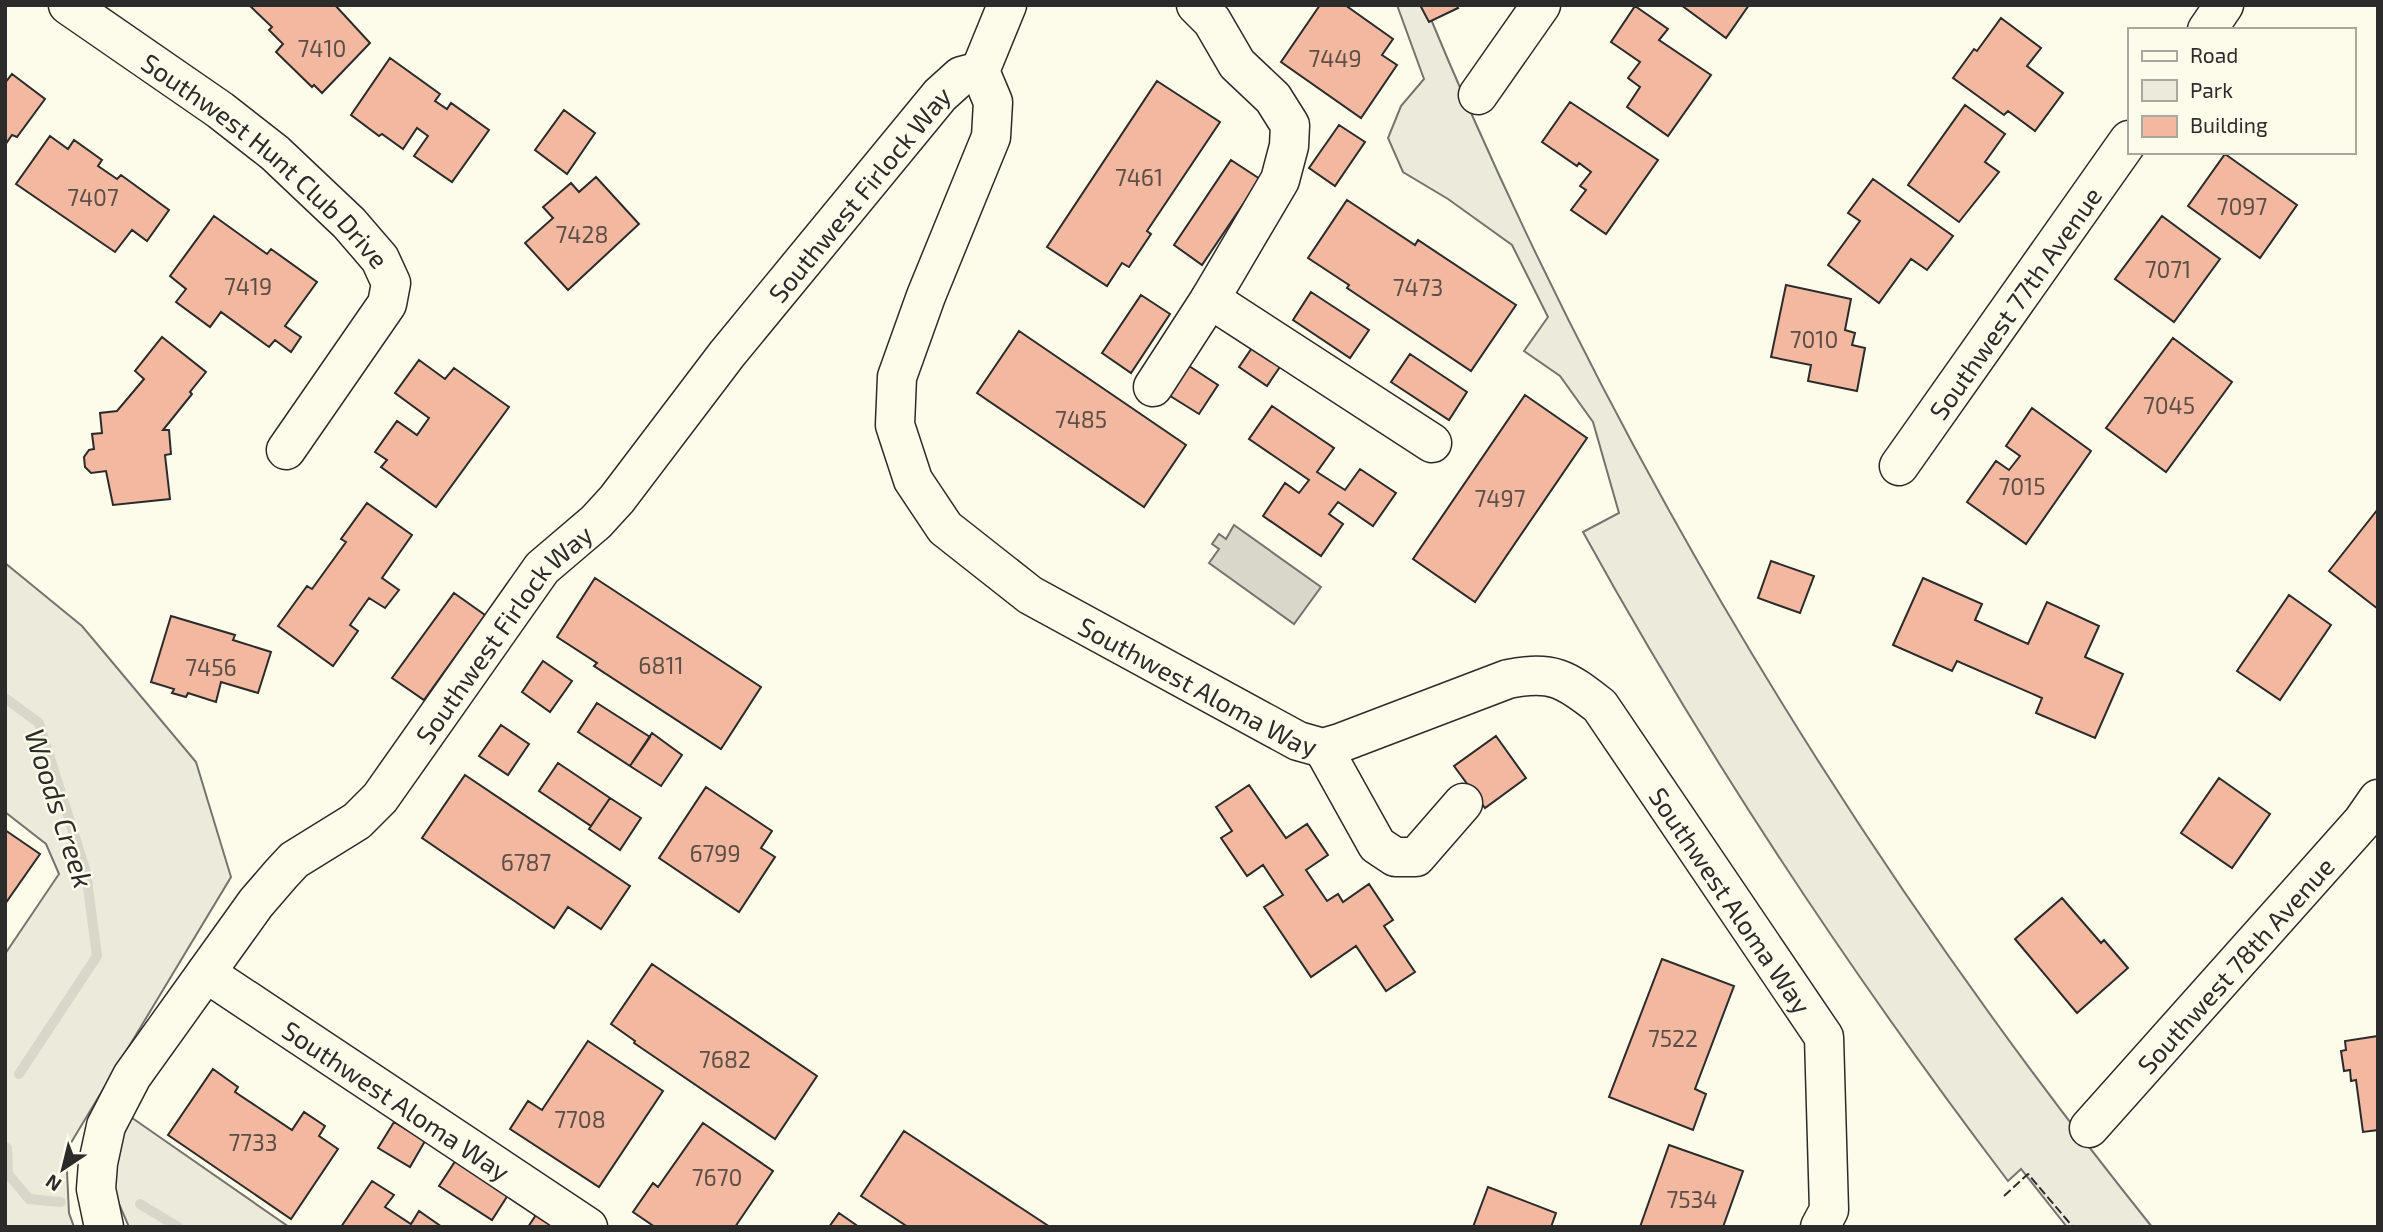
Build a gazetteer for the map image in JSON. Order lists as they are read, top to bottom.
{
  "streets": {
    "street": [
      "Southwest Hunt Club Drive",
      "Southwest Firlock Way",
      "Southwest 77th Avenue",
      "Southwest Aloma Way",
      "Southwest 78th Avenue"
    ]
  },
  "crossings": [
    ["Southwest Firlock Way", "Southwest Aloma Way"]
  ],
  "water": ["Woods Creek"],
  "house_numbers": [
    "7410",
    "7449",
    "7461",
    "7407",
    "7097",
    "7428",
    "7071",
    "7419",
    "7473",
    "7010",
    "7045",
    "7485",
    "7015",
    "7497",
    "6811",
    "7456",
    "6799",
    "6787",
    "7522",
    "7682",
    "7708",
    "7733",
    "7670",
    "7534"
  ],
  "legend": ["Road", "Park", "Building"],
  "north": "bottom left"
}
